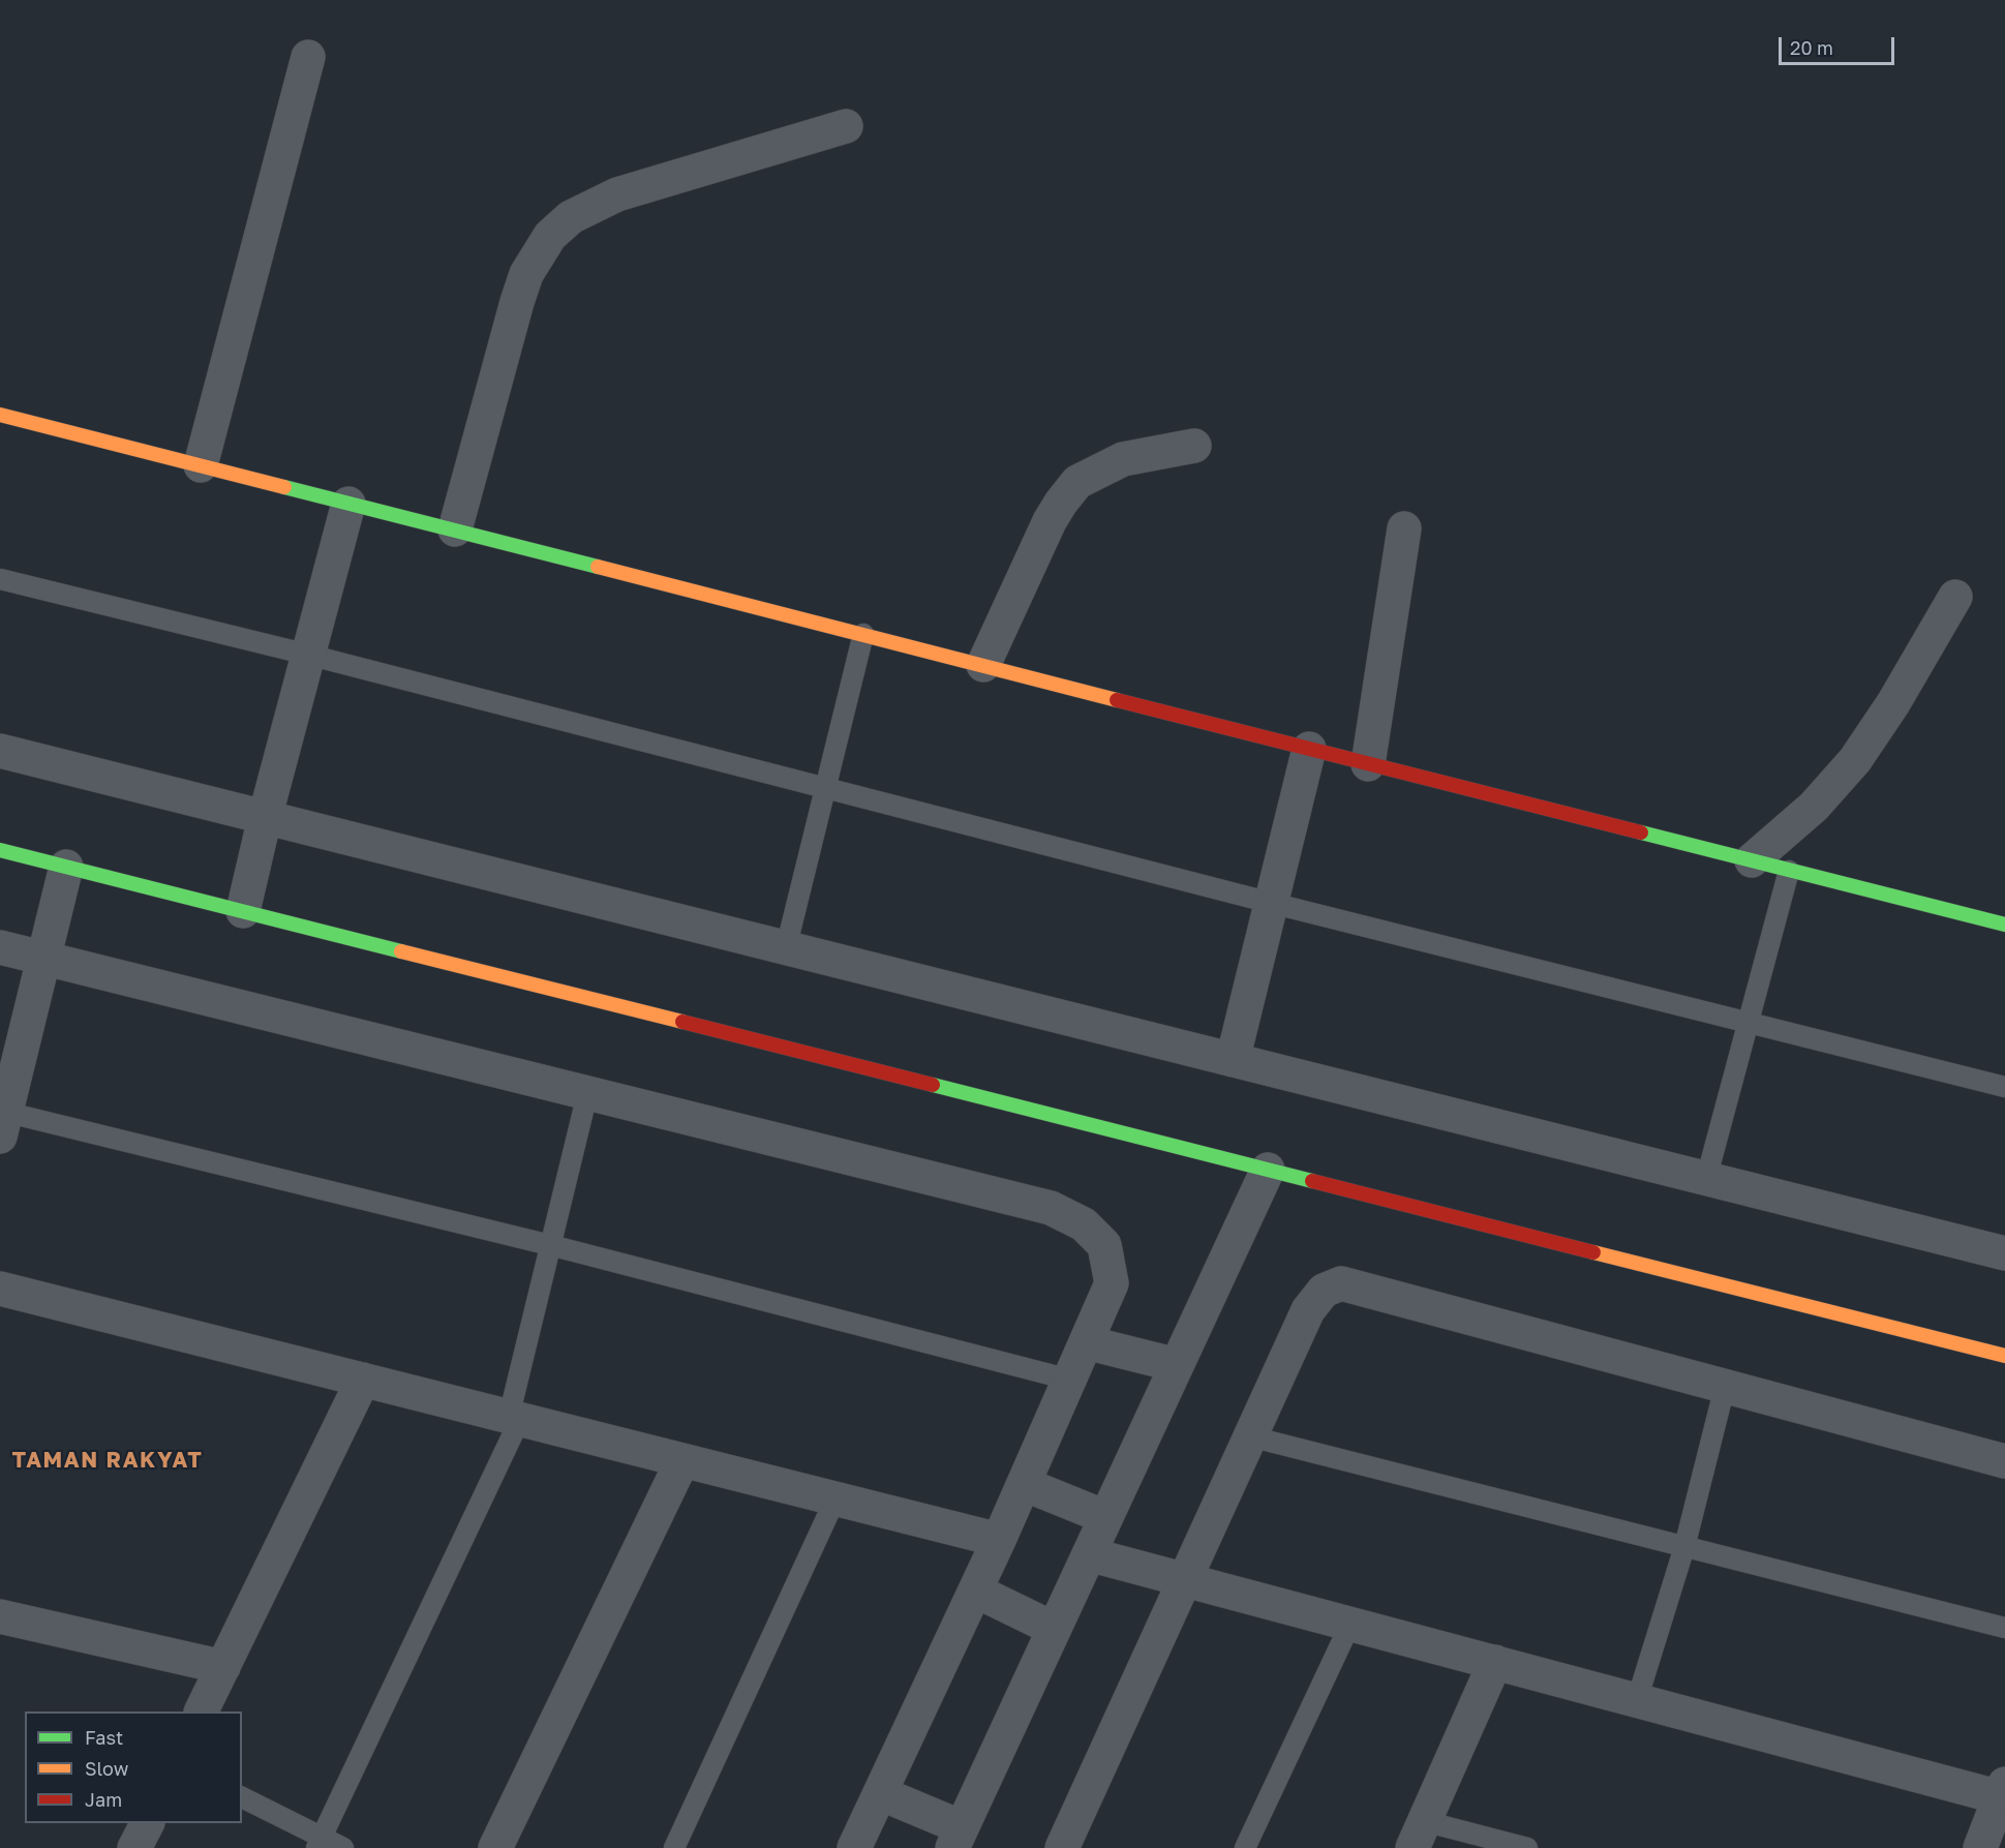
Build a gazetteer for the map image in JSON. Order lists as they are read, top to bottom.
{
  "districts": ["TAMAN RAKYAT"],
  "legend": ["Fast", "Slow", "Jam"],
  "scale_bar": "20 m"
}
